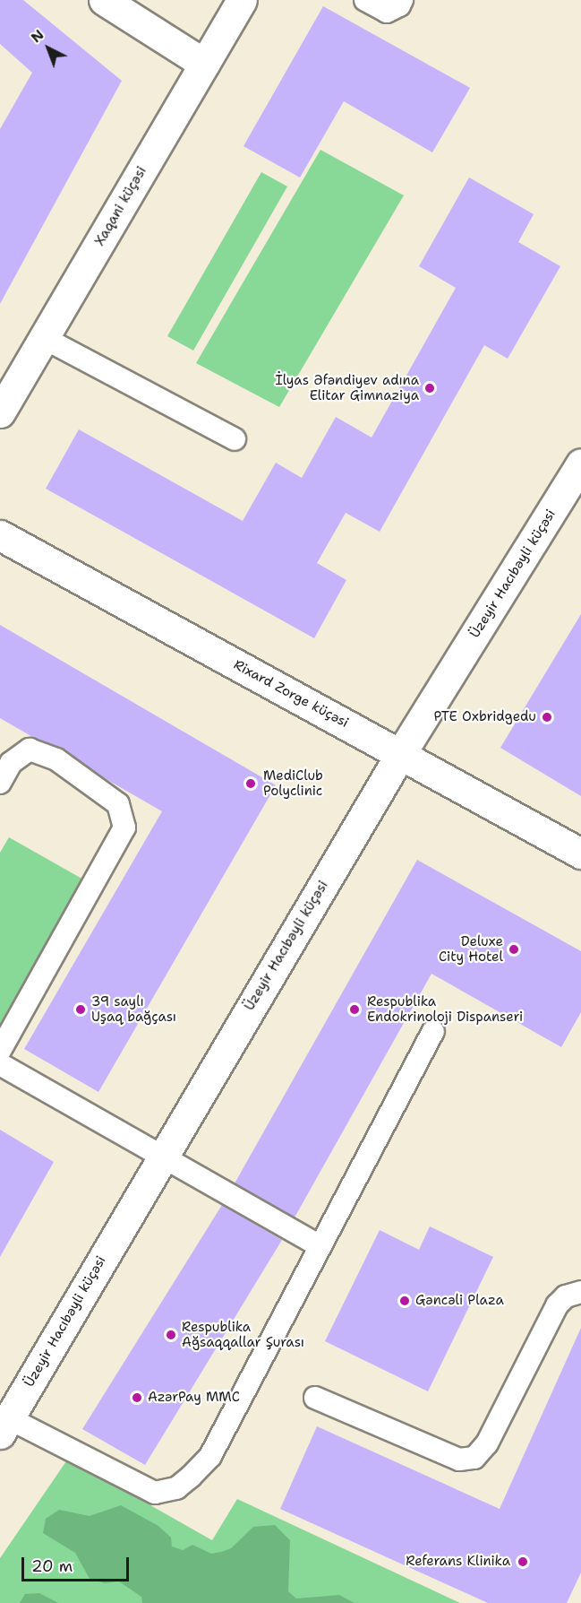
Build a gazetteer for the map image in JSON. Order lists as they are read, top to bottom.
{
  "streets": {
    "main road": ["Xaqani küçəsi", "Üzeyir Hacıbəyli küçəsi", "Rixard Zorge küçəsi"]
  },
  "crossings": [
    ["Üzeyir Hacıbəyli küçəsi", "Rixard Zorge küçəsi"]
  ],
  "places": [
    "İlyas Əfəndiyev adına Elitar Gimnaziya",
    "PTE Oxbridgedu",
    "MediClub Polyclinic",
    "Deluxe City Hotel",
    "39 saylı Uşaq bağçası",
    "Respublika Endokrinoloji Dispanseri",
    "Gəncəli Plaza",
    "Respublika Ağsaqqallar Şurası",
    "AzərPay MMC",
    "Referans Klinika"
  ],
  "scale_bar": "20 m",
  "north": "top left"
}
